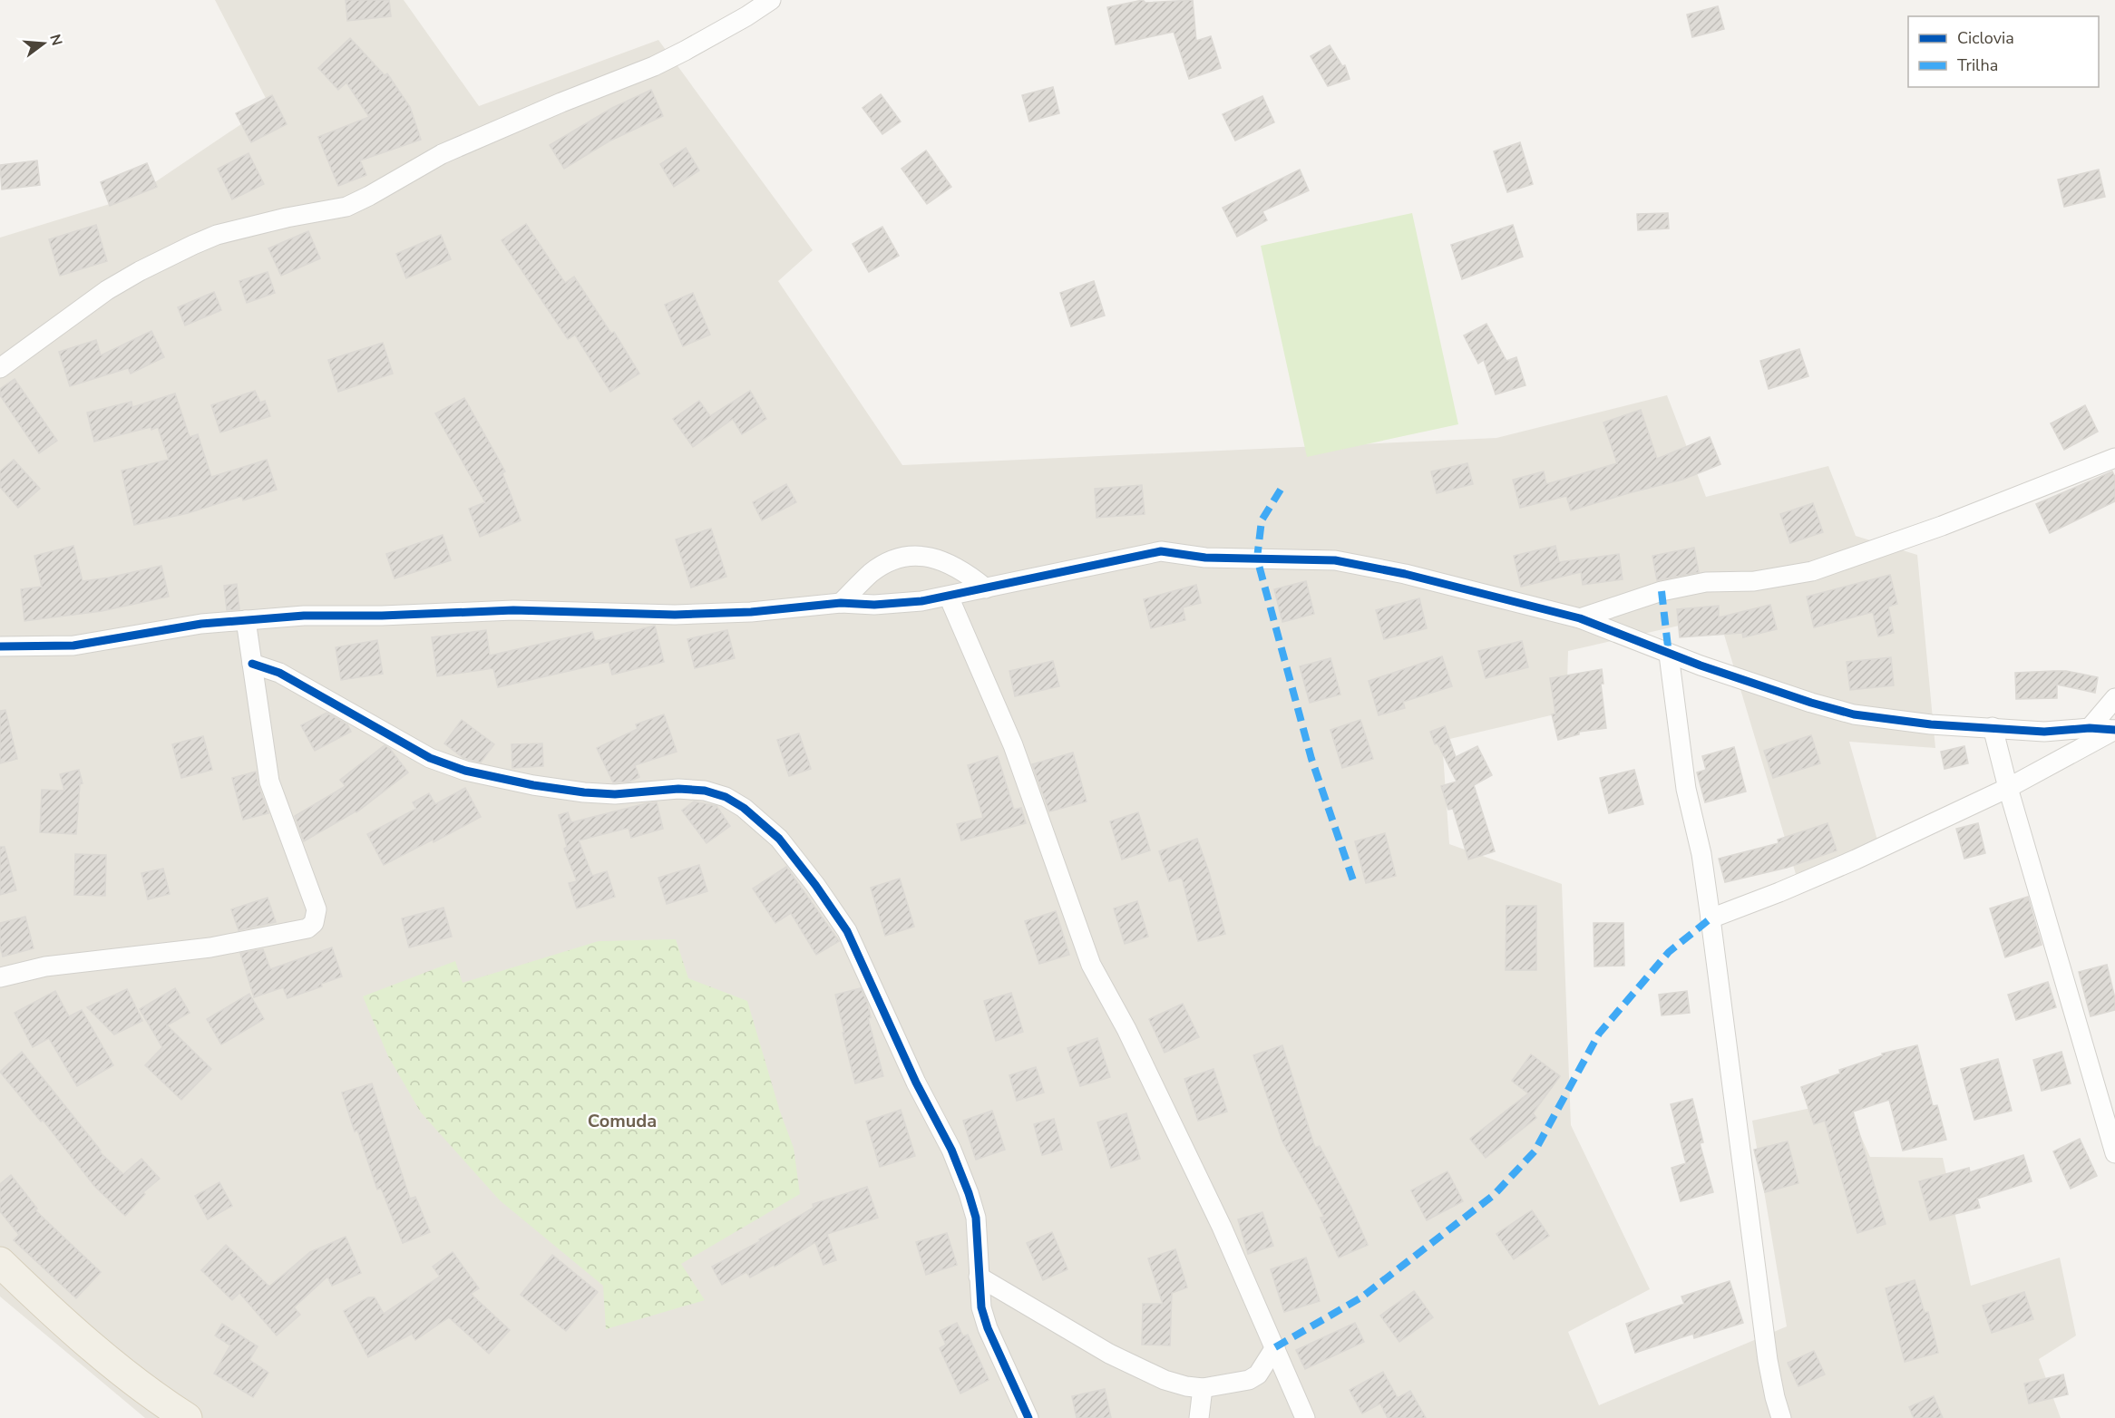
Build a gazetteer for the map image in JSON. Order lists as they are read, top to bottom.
{
  "districts": ["Comuda"],
  "legend": ["Ciclovia", "Trilha"],
  "north": "right"
}
